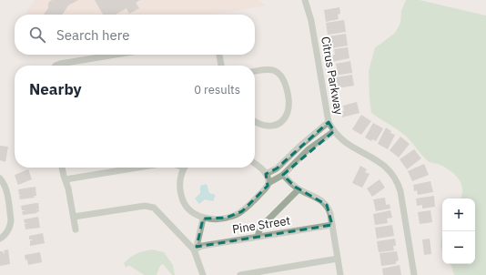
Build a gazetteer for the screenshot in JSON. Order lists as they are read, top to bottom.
{
  "streets": {
    "street": ["Citrus Parkway", "Pine Street"]
  },
  "page": {
    "search": "Search here",
    "heading": ["Nearby", "0 results"],
    "map_buttons": ["+", "−"]
  }
}
